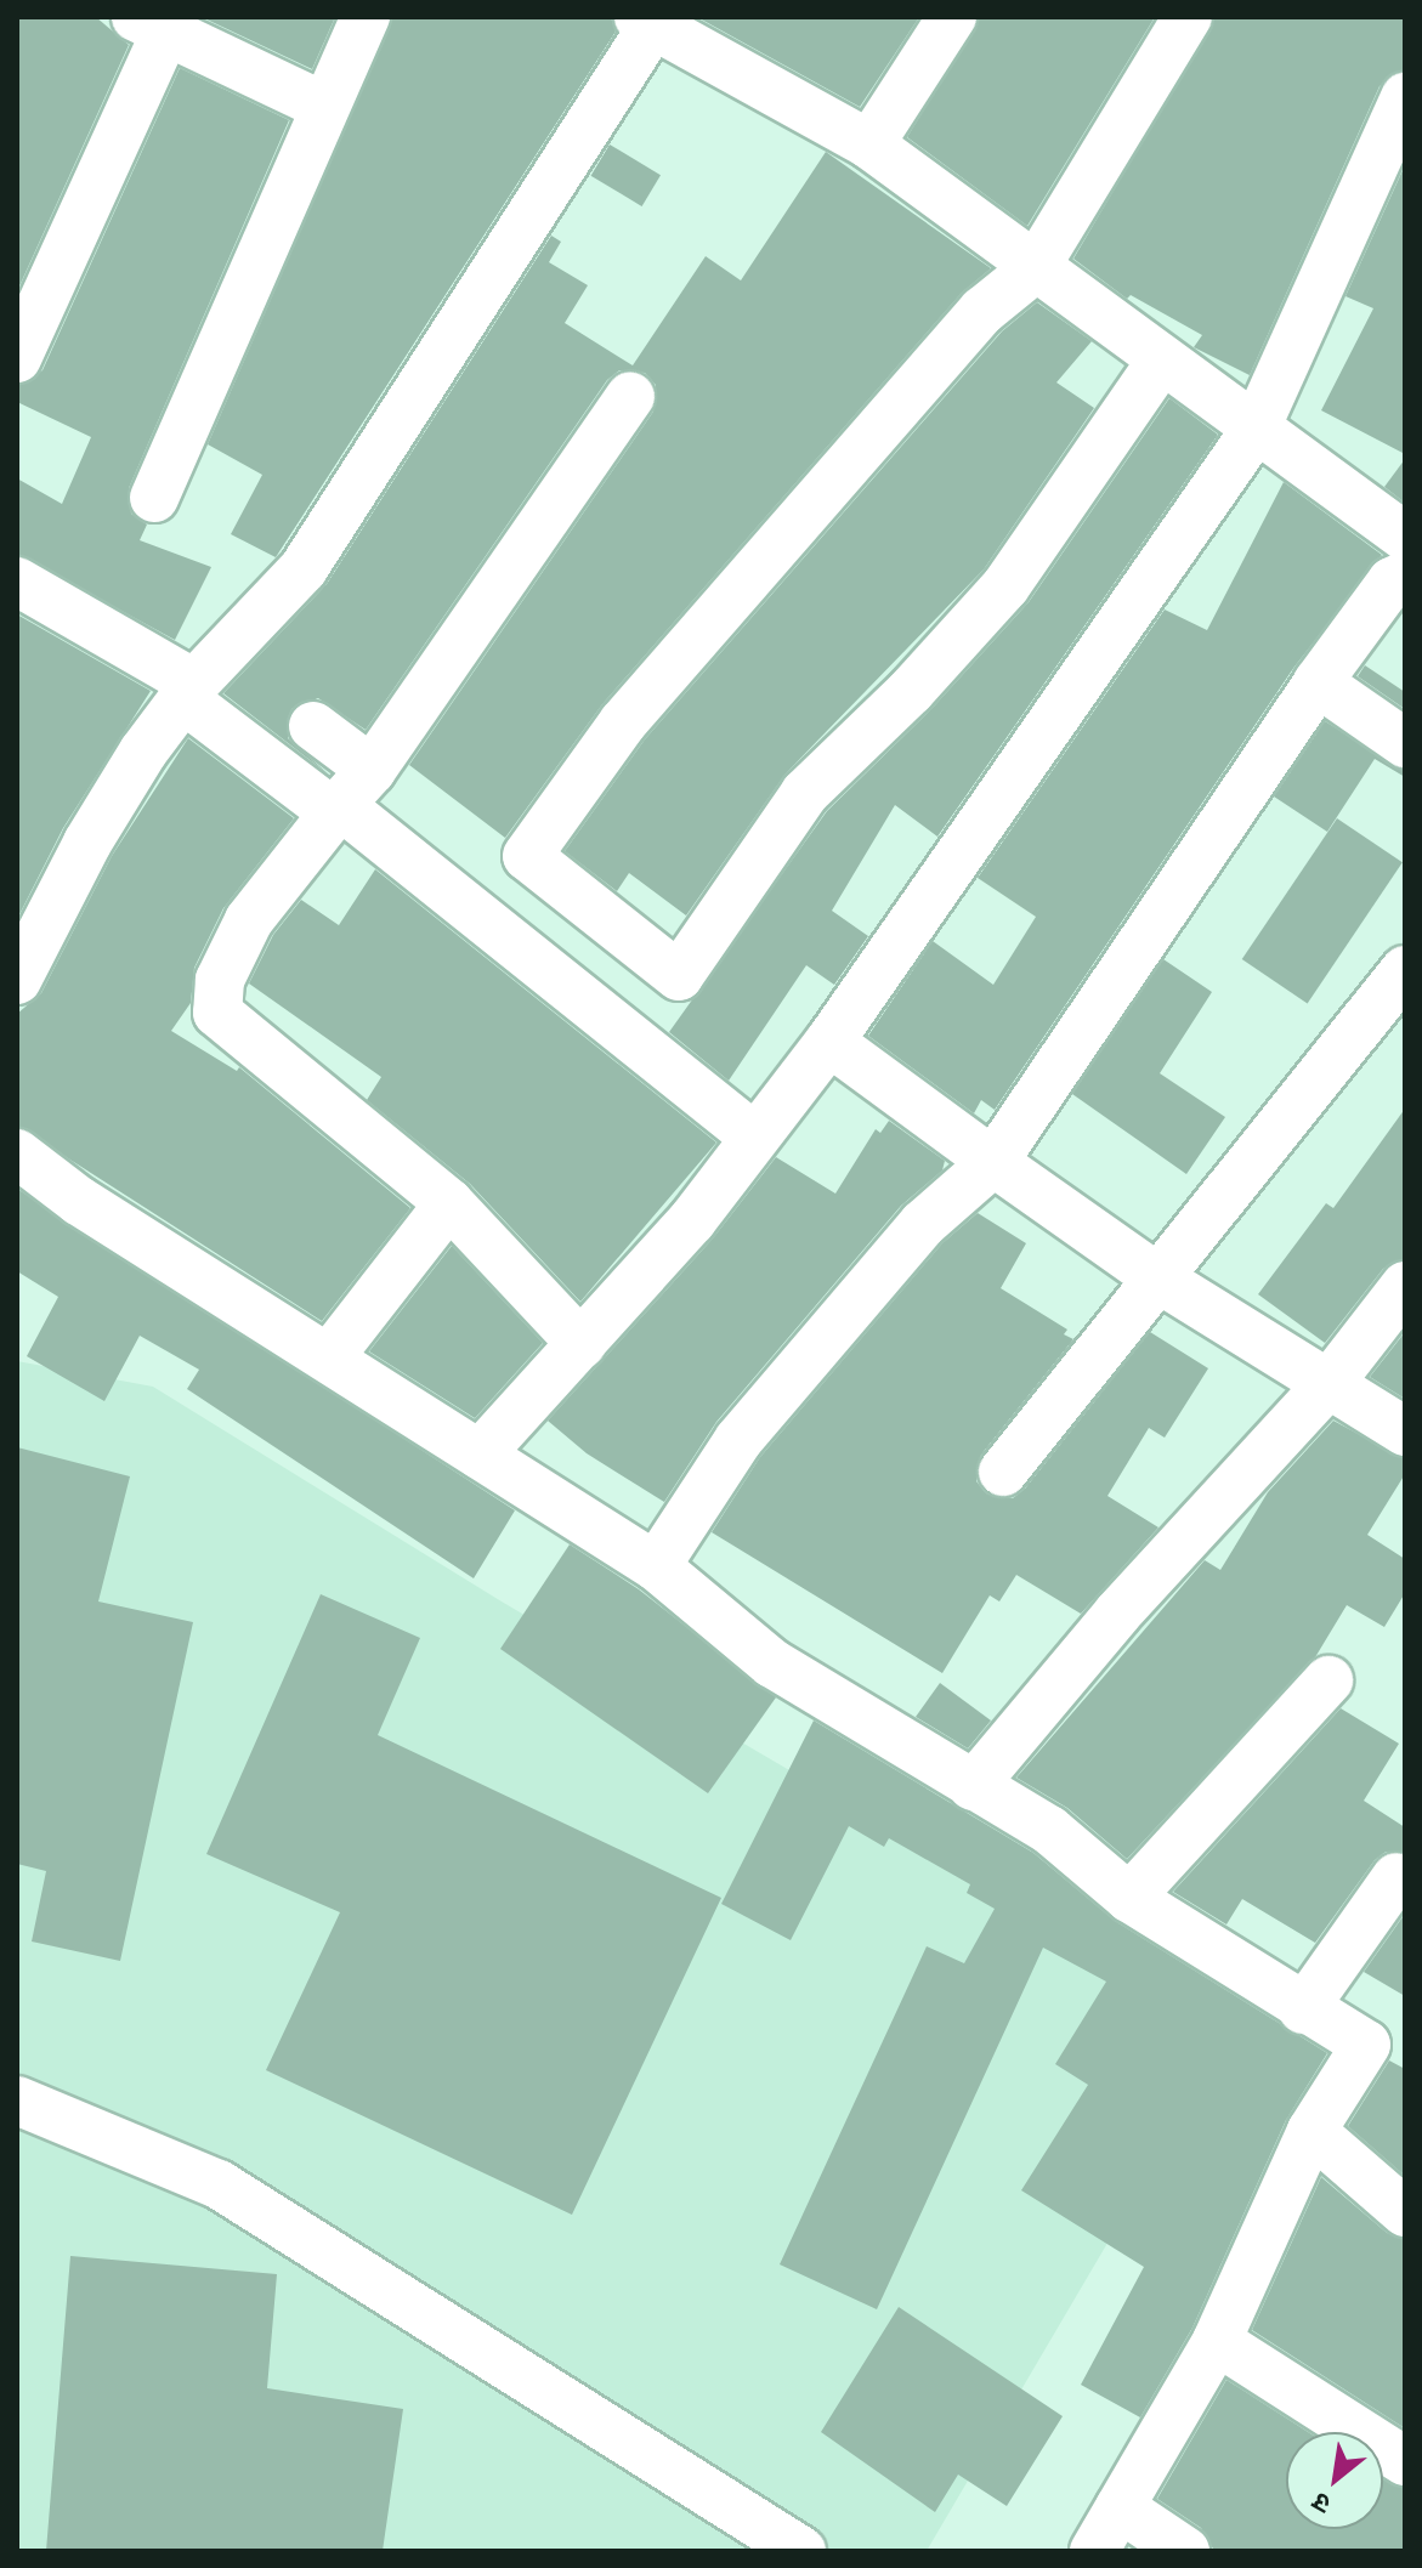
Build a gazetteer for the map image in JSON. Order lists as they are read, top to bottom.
{
  "north": "bottom left"
}
